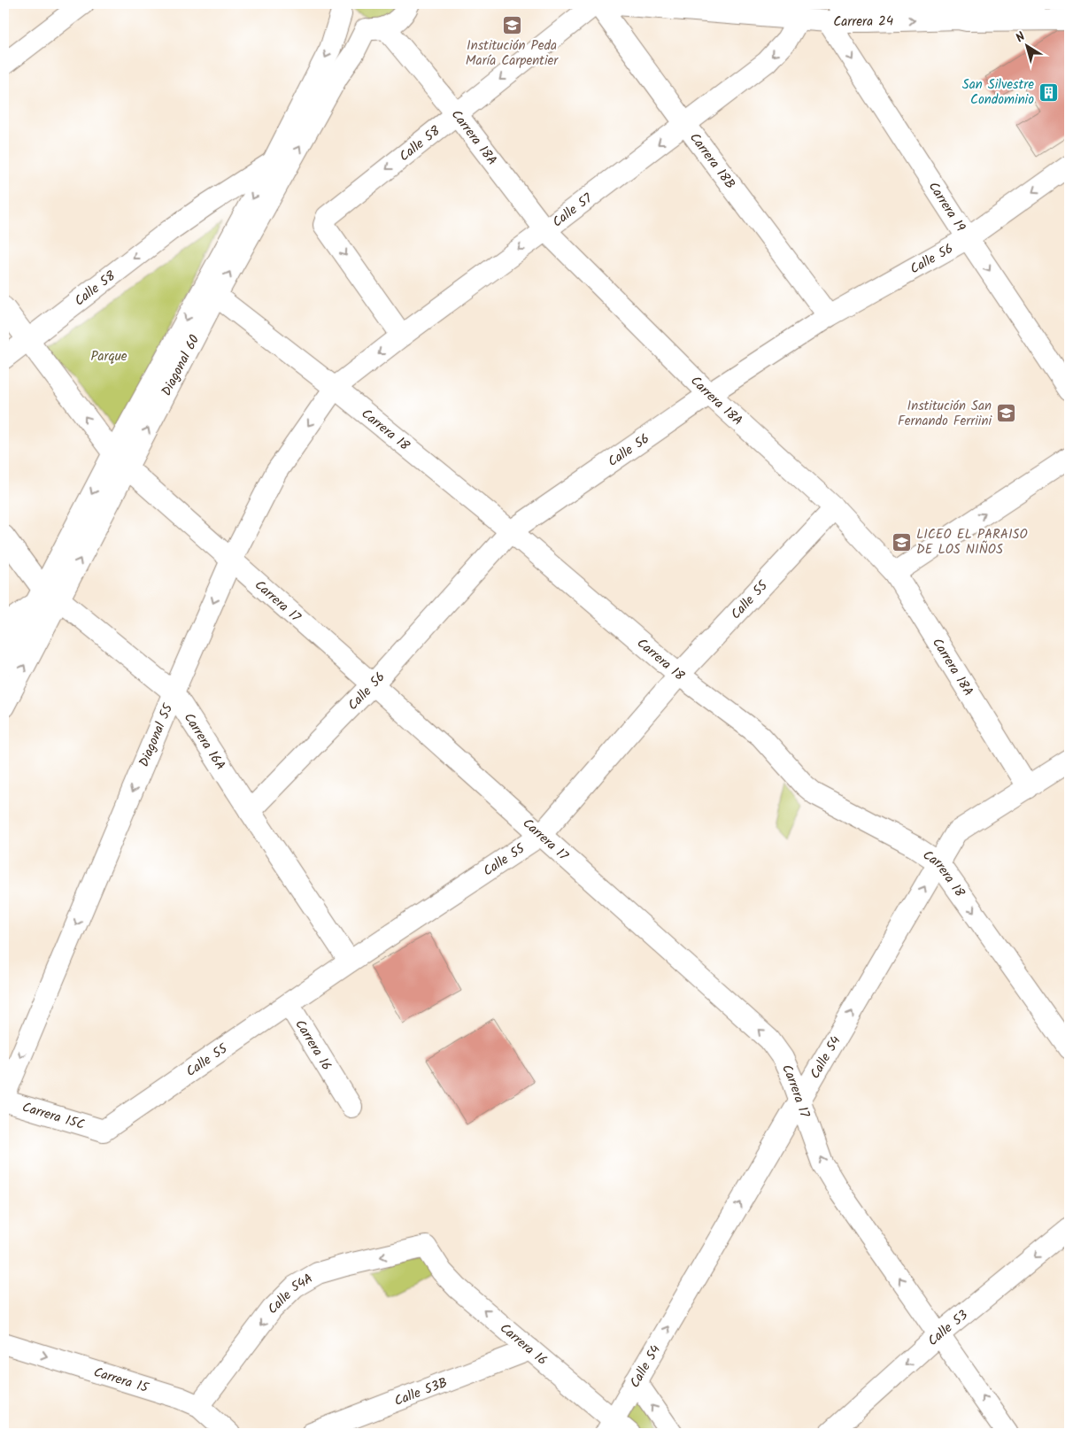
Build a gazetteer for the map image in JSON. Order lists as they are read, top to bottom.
{
  "streets": {
    "street": [
      "Carrera 24",
      "Carrera 18A",
      "Calle 58",
      "Carrera 18B",
      "Carrera 19",
      "Calle 57",
      "Calle 56",
      "Diagonal 60",
      "Carrera 18",
      "Calle 55",
      "Carrera 17",
      "Diagonal 55",
      "Carrera 16A",
      "Carrera 16",
      "Calle 54",
      "Carrera 15C",
      "Calle 54A",
      "Calle 53",
      "Carrera 15",
      "Calle 53B"
    ]
  },
  "crossings": [
    ["Carrera 24", "Carrera 19"],
    ["Carrera 24", "Calle 57"],
    ["Carrera 18A", "Calle 58"],
    ["Carrera 18A", "Calle 57"],
    ["Carrera 18A", "Calle 56"],
    ["Carrera 18A", "Diagonal 60"],
    ["Carrera 18A", "Calle 55"],
    ["Carrera 18A", "Calle 54"],
    ["Calle 58", "Carrera 18B"],
    ["Calle 58", "Calle 57"],
    ["Calle 58", "Diagonal 60"],
    ["Calle 58", "Carrera 17"],
    ["Carrera 18B", "Calle 57"],
    ["Carrera 18B", "Calle 56"],
    ["Carrera 19", "Calle 56"],
    ["Calle 57", "Carrera 18"],
    ["Calle 57", "Diagonal 55"],
    ["Calle 56", "Carrera 18"],
    ["Calle 56", "Carrera 17"],
    ["Calle 56", "Carrera 16A"],
    ["Diagonal 60", "Carrera 18"],
    ["Diagonal 60", "Carrera 17"],
    ["Diagonal 60", "Carrera 16A"],
    ["Carrera 18", "Calle 55"],
    ["Carrera 18", "Diagonal 55"],
    ["Carrera 18", "Calle 54"],
    ["Calle 55", "Carrera 17"],
    ["Calle 55", "Carrera 16A"],
    ["Calle 55", "Carrera 16"],
    ["Calle 55", "Carrera 15C"],
    ["Carrera 17", "Diagonal 55"],
    ["Carrera 17", "Calle 54"],
    ["Carrera 17", "Calle 53"],
    ["Diagonal 55", "Carrera 16A"],
    ["Diagonal 55", "Carrera 15C"],
    ["Carrera 16", "Calle 54"],
    ["Carrera 16", "Calle 54A"],
    ["Carrera 16", "Calle 53B"],
    ["Calle 54A", "Carrera 15"]
  ],
  "one_way": [
    "Calle 58",
    "Carrera 19",
    "Calle 57",
    "Carrera 17",
    "Diagonal 55",
    "Carrera 16",
    "Calle 54",
    "Calle 54A",
    "Calle 53",
    "Carrera 15"
  ],
  "parks": ["Parque"],
  "places": {
    "school or university": ["Institución Peda María Carpentier", "Institución San Fernando Ferriini", "LICEO EL PARAISO DE LOS NIÑOS"],
    "building": ["San Silvestre Condominio"]
  },
  "north": "top left"
}
